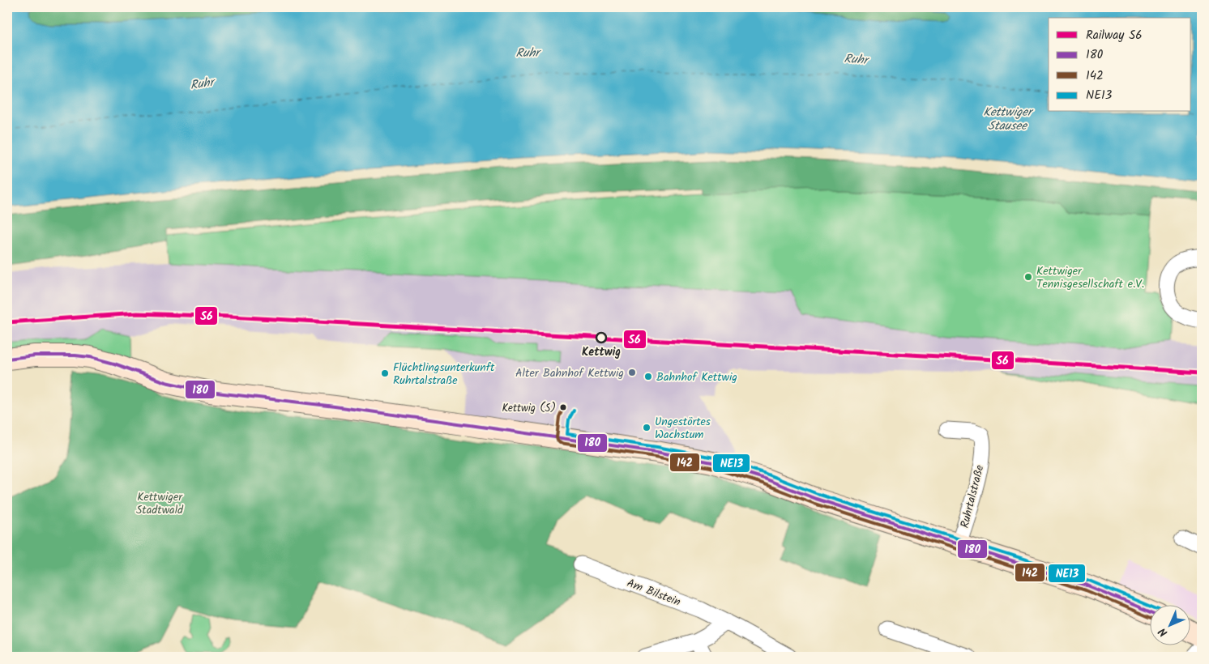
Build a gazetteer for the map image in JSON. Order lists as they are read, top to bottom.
{
  "streets": {
    "main road": ["Ruhrtalstraße"],
    "street": ["Am Bilstein"]
  },
  "water": ["Ruhr", "Kettwiger Stausee"],
  "parks": ["Kettwiger Stadtwald"],
  "places": [
    "Kettwiger Tennisgesellschaft e.V.",
    "Kettwig",
    "Alter Bahnhof Kettwig",
    "Flüchtlingsunterkunft Ruhrtalstraße",
    "Bahnhof Kettwig",
    "Kettwig (S)",
    "Ungestörtes Wachstum"
  ],
  "lines": [
    "rail line S6",
    "transit line 180",
    "transit line 142",
    "transit line NE13"
  ],
  "legend": [
    "Railway S6",
    "180",
    "142",
    "NE13"
  ],
  "north": "bottom left"
}
